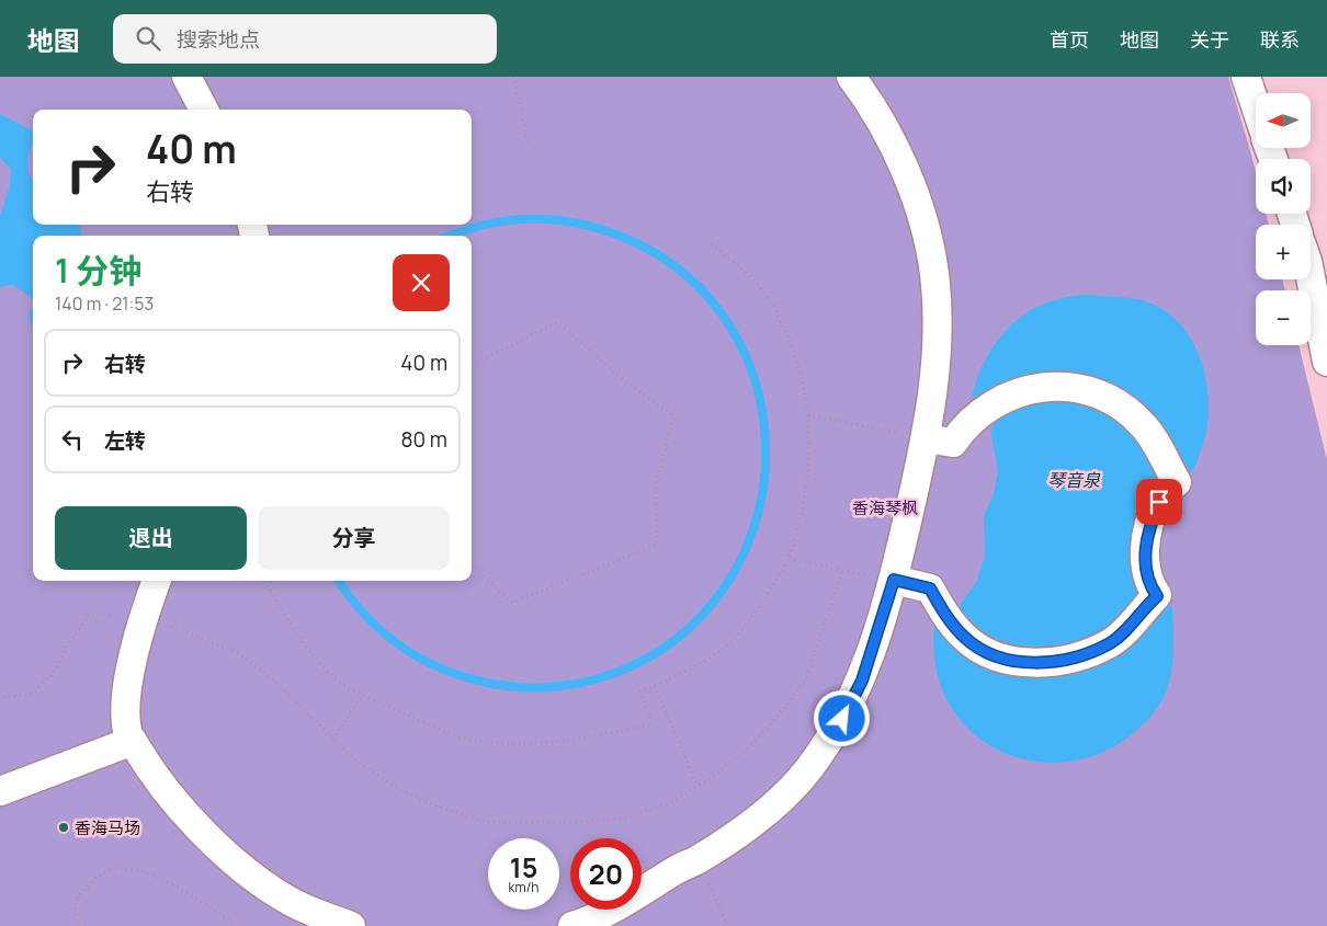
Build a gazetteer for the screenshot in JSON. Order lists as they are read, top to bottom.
{
  "water": ["琴音泉"],
  "parks": ["香海琴枫"],
  "places": ["香海马场"],
  "north": "left",
  "page": {
    "header": "地图",
    "search": "搜索地点",
    "nav": [
      "首页",
      "地图",
      "关于",
      "联系"
    ],
    "map_buttons": ["+", "−"],
    "turn": ["40 m", "右转"],
    "heading": ["1 分钟", "140 m · 21:53"],
    "list": [
      {
        "name": "右转",
        "value": "40 m"
      },
      {
        "name": "左转",
        "value": "80 m"
      }
    ],
    "buttons": ["退出", "分享"],
    "speed": "15 km/h",
    "limit": "20"
  }
}
